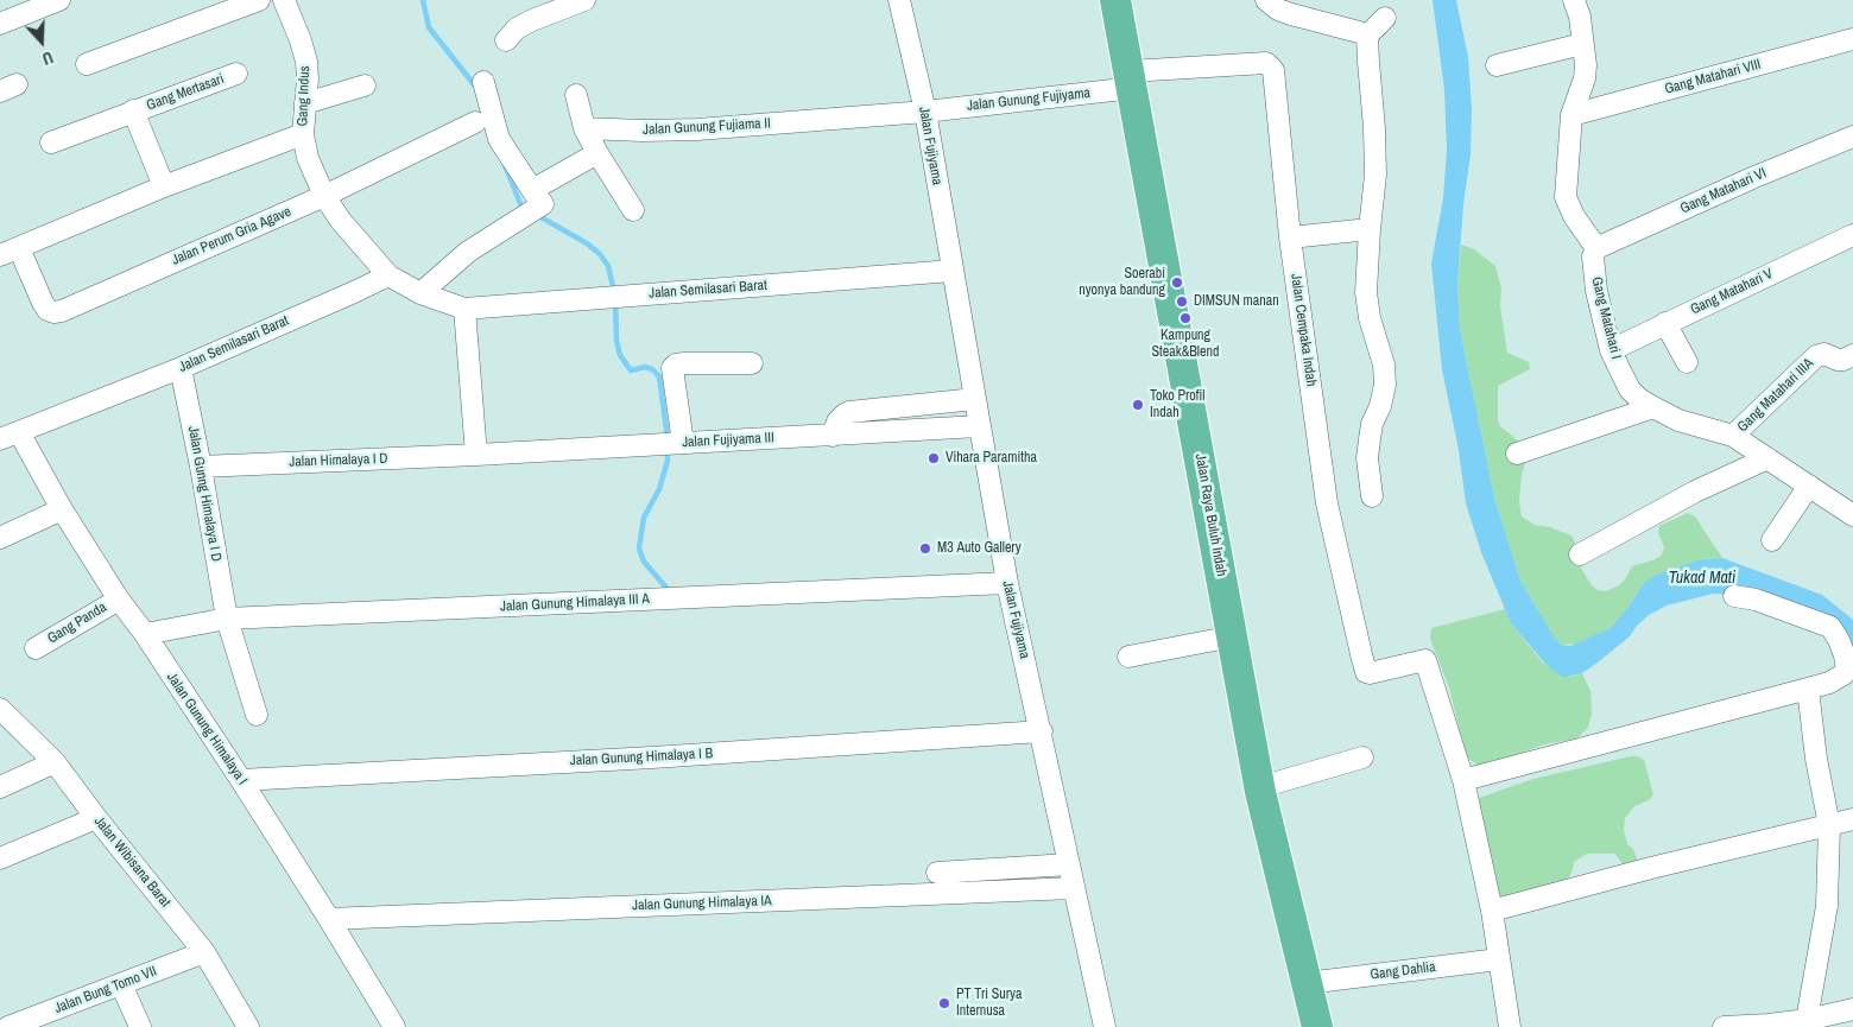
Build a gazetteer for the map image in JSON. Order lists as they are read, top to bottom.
{
  "streets": {
    "highway": ["Jalan Raya Buluh Indah"],
    "street": [
      "Gang Matahari VIII",
      "Gang Mertasari",
      "Gang Indus",
      "Jalan Gunung Fujiyama",
      "Jalan Gunung Fujiama II",
      "Jalan Fujiyama",
      "Gang Matahari VI",
      "Jalan Perum Gria Agave",
      "Jalan Semilasari Barat",
      "Gang Matahari V",
      "Gang Matahari I",
      "Jalan Cempaka Indah",
      "Gang Matahari IIIA",
      "Jalan Fujiyama III",
      "Jalan Himalaya I D",
      "Jalan Gunng Himalaya I D",
      "Jalan Gunung Himalaya III A",
      "Gang Panda",
      "Jalan Gunung Himalaya I",
      "Jalan Gunung Himalaya I B",
      "Jalan Wibisana Barat",
      "Jalan Gunung Himalaya IA",
      "Gang Dahlia",
      "Jalan Bung Tomo VII"
    ]
  },
  "crossings": [
    ["Gang Indus", "Jalan Perum Gria Agave"],
    ["Gang Indus", "Jalan Semilasari Barat"],
    ["Jalan Gunung Fujiyama", "Jalan Gunung Fujiama II"],
    ["Jalan Gunung Fujiyama", "Jalan Fujiyama"],
    ["Jalan Gunung Fujiyama", "Jalan Cempaka Indah"],
    ["Jalan Gunung Fujiyama", "Jalan Raya Buluh Indah"],
    ["Jalan Gunung Fujiama II", "Jalan Fujiyama"],
    ["Jalan Fujiyama", "Jalan Semilasari Barat"],
    ["Jalan Fujiyama", "Jalan Fujiyama III"],
    ["Jalan Fujiyama", "Jalan Gunung Himalaya III A"],
    ["Jalan Fujiyama", "Jalan Gunung Himalaya I B"],
    ["Jalan Fujiyama", "Jalan Gunung Himalaya IA"],
    ["Gang Matahari VI", "Gang Matahari I"],
    ["Jalan Semilasari Barat", "Jalan Gunng Himalaya I D"],
    ["Jalan Semilasari Barat", "Jalan Gunung Himalaya I"],
    ["Gang Matahari V", "Gang Matahari I"],
    ["Gang Matahari I", "Gang Matahari IIIA"],
    ["Jalan Cempaka Indah", "Jalan Raya Buluh Indah"],
    ["Jalan Fujiyama III", "Jalan Himalaya I D"],
    ["Jalan Himalaya I D", "Jalan Gunng Himalaya I D"],
    ["Jalan Gunng Himalaya I D", "Jalan Gunung Himalaya III A"],
    ["Jalan Raya Buluh Indah", "Gang Dahlia"],
    ["Jalan Gunung Himalaya III A", "Jalan Gunung Himalaya I"],
    ["Gang Panda", "Jalan Gunung Himalaya I"],
    ["Jalan Gunung Himalaya I", "Jalan Gunung Himalaya I B"],
    ["Jalan Gunung Himalaya I", "Jalan Gunung Himalaya IA"],
    ["Jalan Wibisana Barat", "Jalan Bung Tomo VII"]
  ],
  "water": ["Tukad Mati"],
  "places": [
    "Soerabi nyonya bandung",
    "DIMSUN manan",
    "Kampung Steak&Blend",
    "Toko Profil Indah",
    "Vihara Paramitha",
    "M3 Auto Gallery",
    "PT Tri Surya Internusa"
  ],
  "north": "bottom"
}
